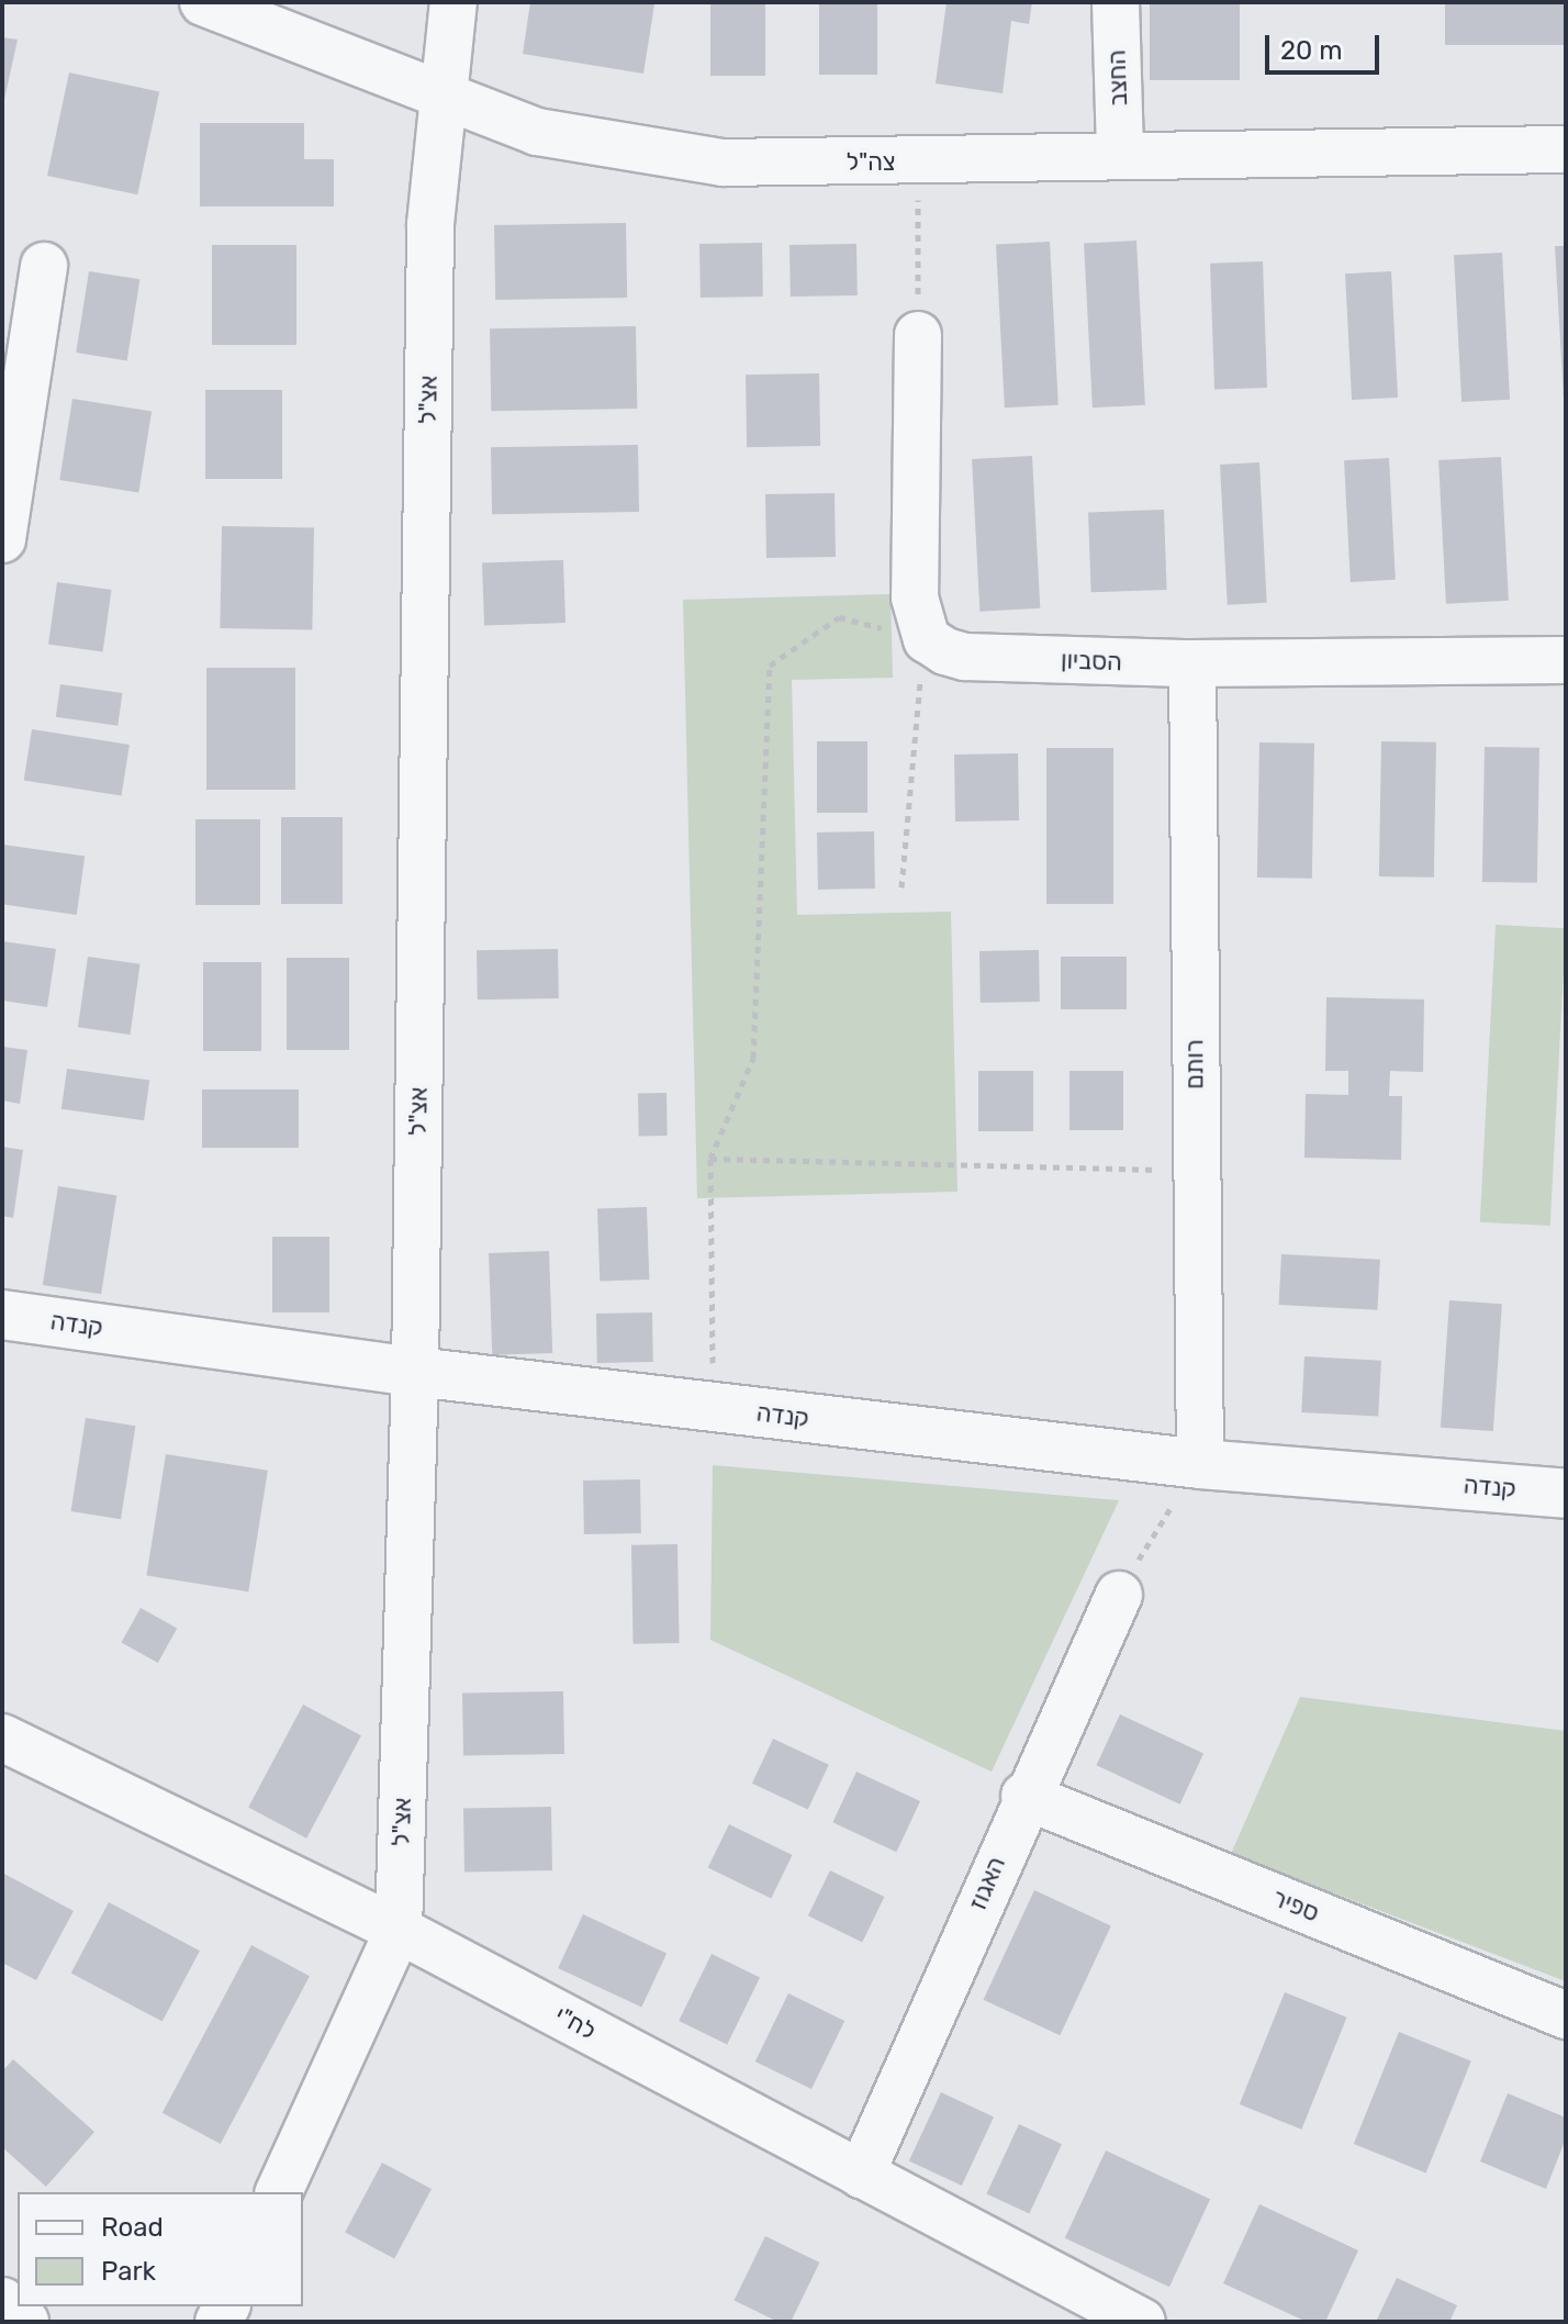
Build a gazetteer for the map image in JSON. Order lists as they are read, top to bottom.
{
  "streets": {
    "street": [
      "החצב",
      "צה\"ל",
      "אצ\"ל",
      "הסביון",
      "רותם",
      "קנדה",
      "האגוז",
      "ספיר",
      "לח\"י"
    ]
  },
  "crossings": [
    ["החצב", "צה\"ל"],
    ["צה\"ל", "אצ\"ל"],
    ["אצ\"ל", "קנדה"],
    ["אצ\"ל", "לח\"י"],
    ["הסביון", "רותם"],
    ["רותם", "קנדה"],
    ["האגוז", "ספיר"],
    ["האגוז", "לח\"י"]
  ],
  "legend": ["Road", "Park"],
  "scale_bar": "20 m"
}
